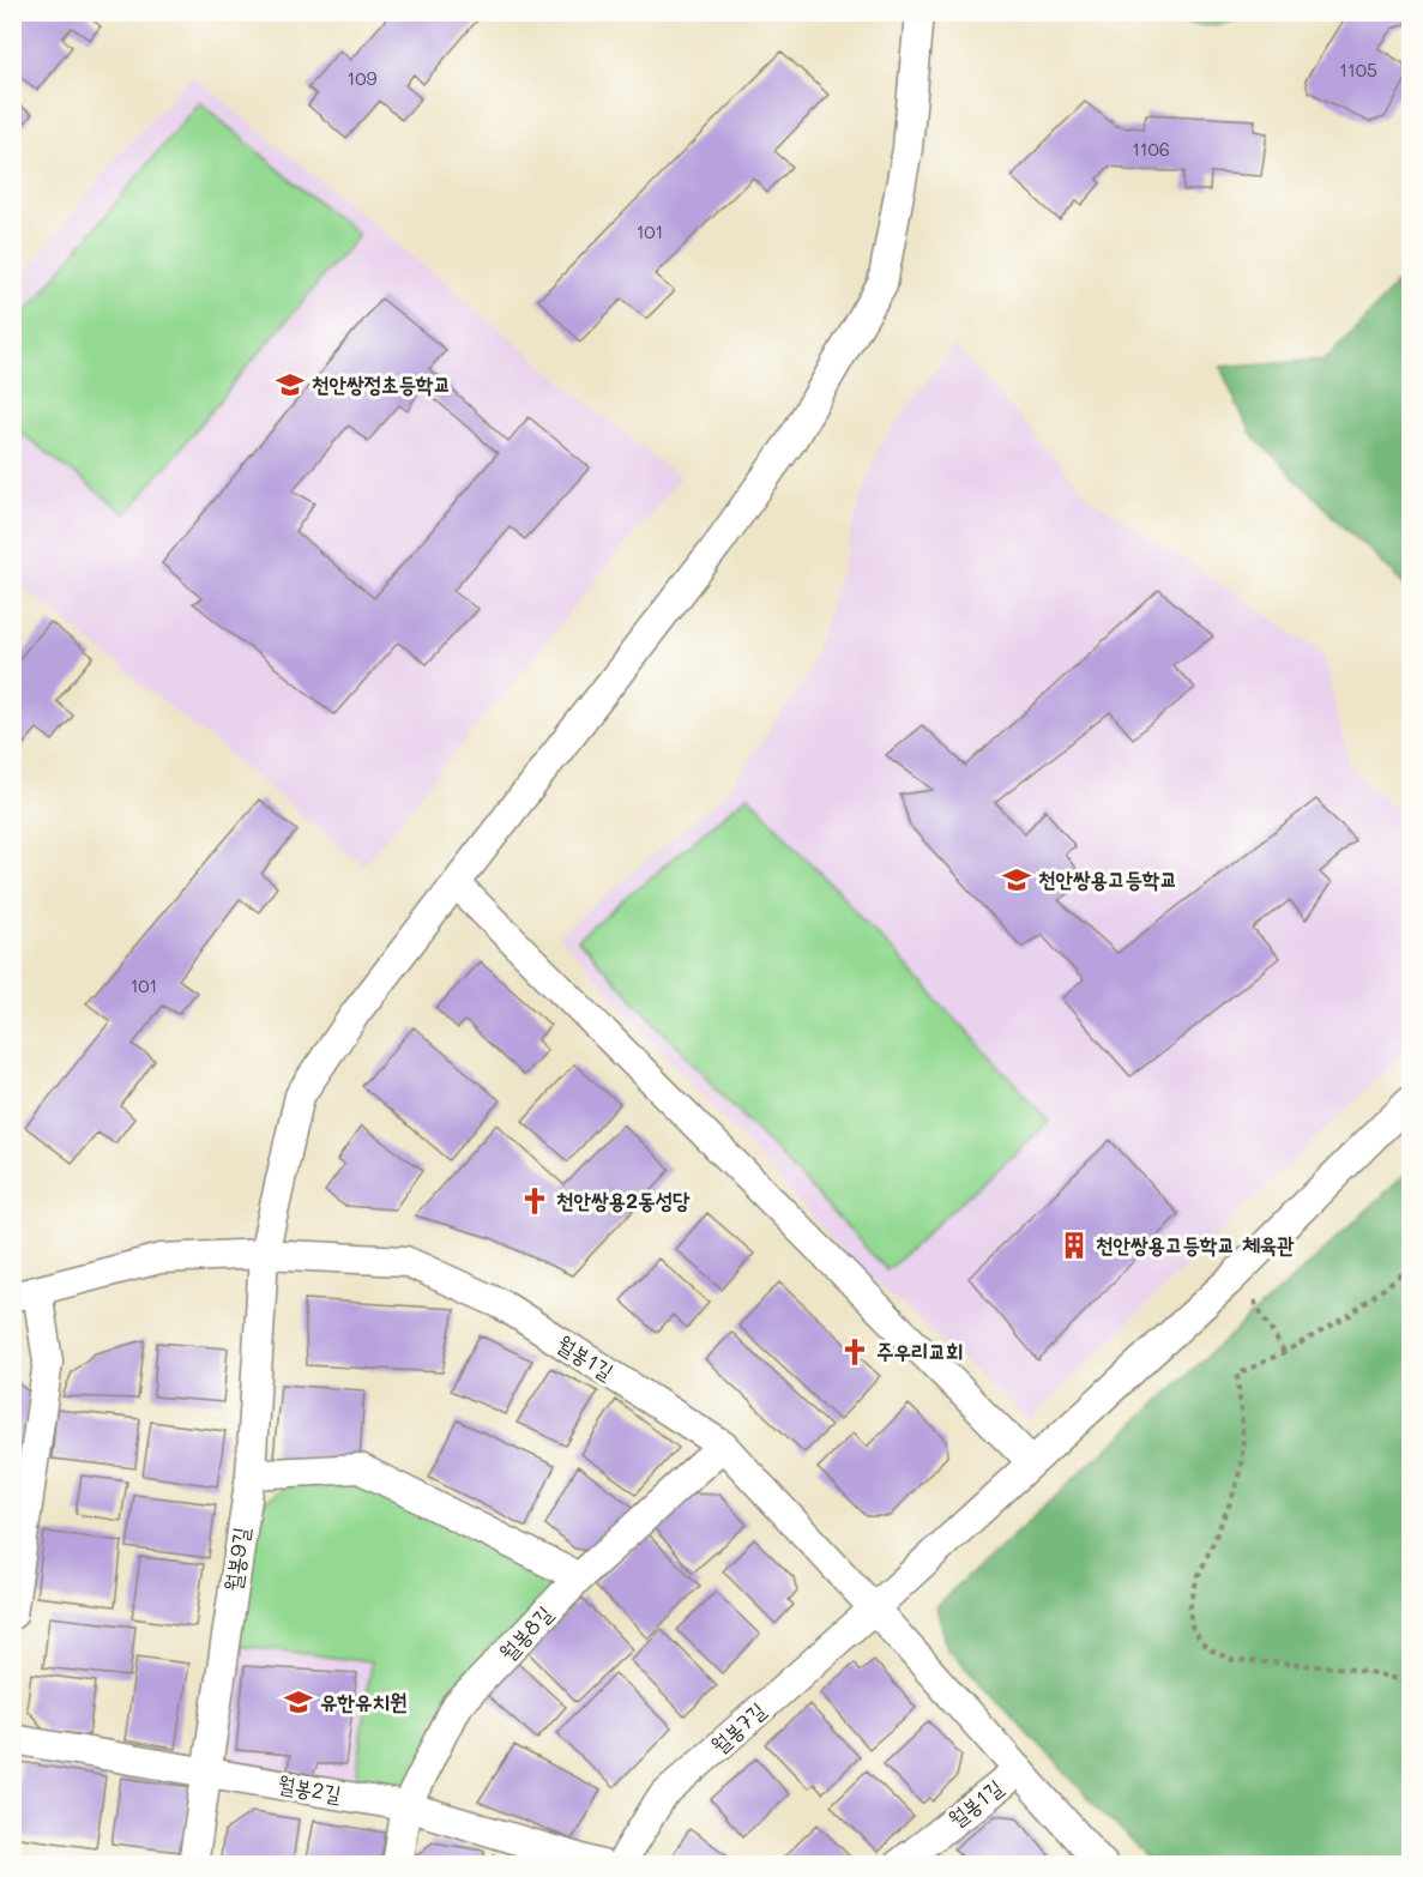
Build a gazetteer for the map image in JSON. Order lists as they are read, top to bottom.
{
  "streets": {
    "street": [
      "월봉1길",
      "월봉9길",
      "월봉8길",
      "월봉7길",
      "월봉2길"
    ]
  },
  "crossings": [
    ["월봉1길", "월봉9길"],
    ["월봉1길", "월봉8길"],
    ["월봉1길", "월봉7길"],
    ["월봉9길", "월봉2길"],
    ["월봉8길", "월봉2길"]
  ],
  "places": {
    "school or university": ["천안쌍정초등학교", "천안쌍용고등학교", "유한유치원"],
    "church": ["천안쌍용2동성당", "주우리교회"],
    "building": ["천안쌍용고등학교 체육관"]
  },
  "house_numbers": [
    "1105",
    "109",
    "1106",
    "101",
    "101"
  ]
}
